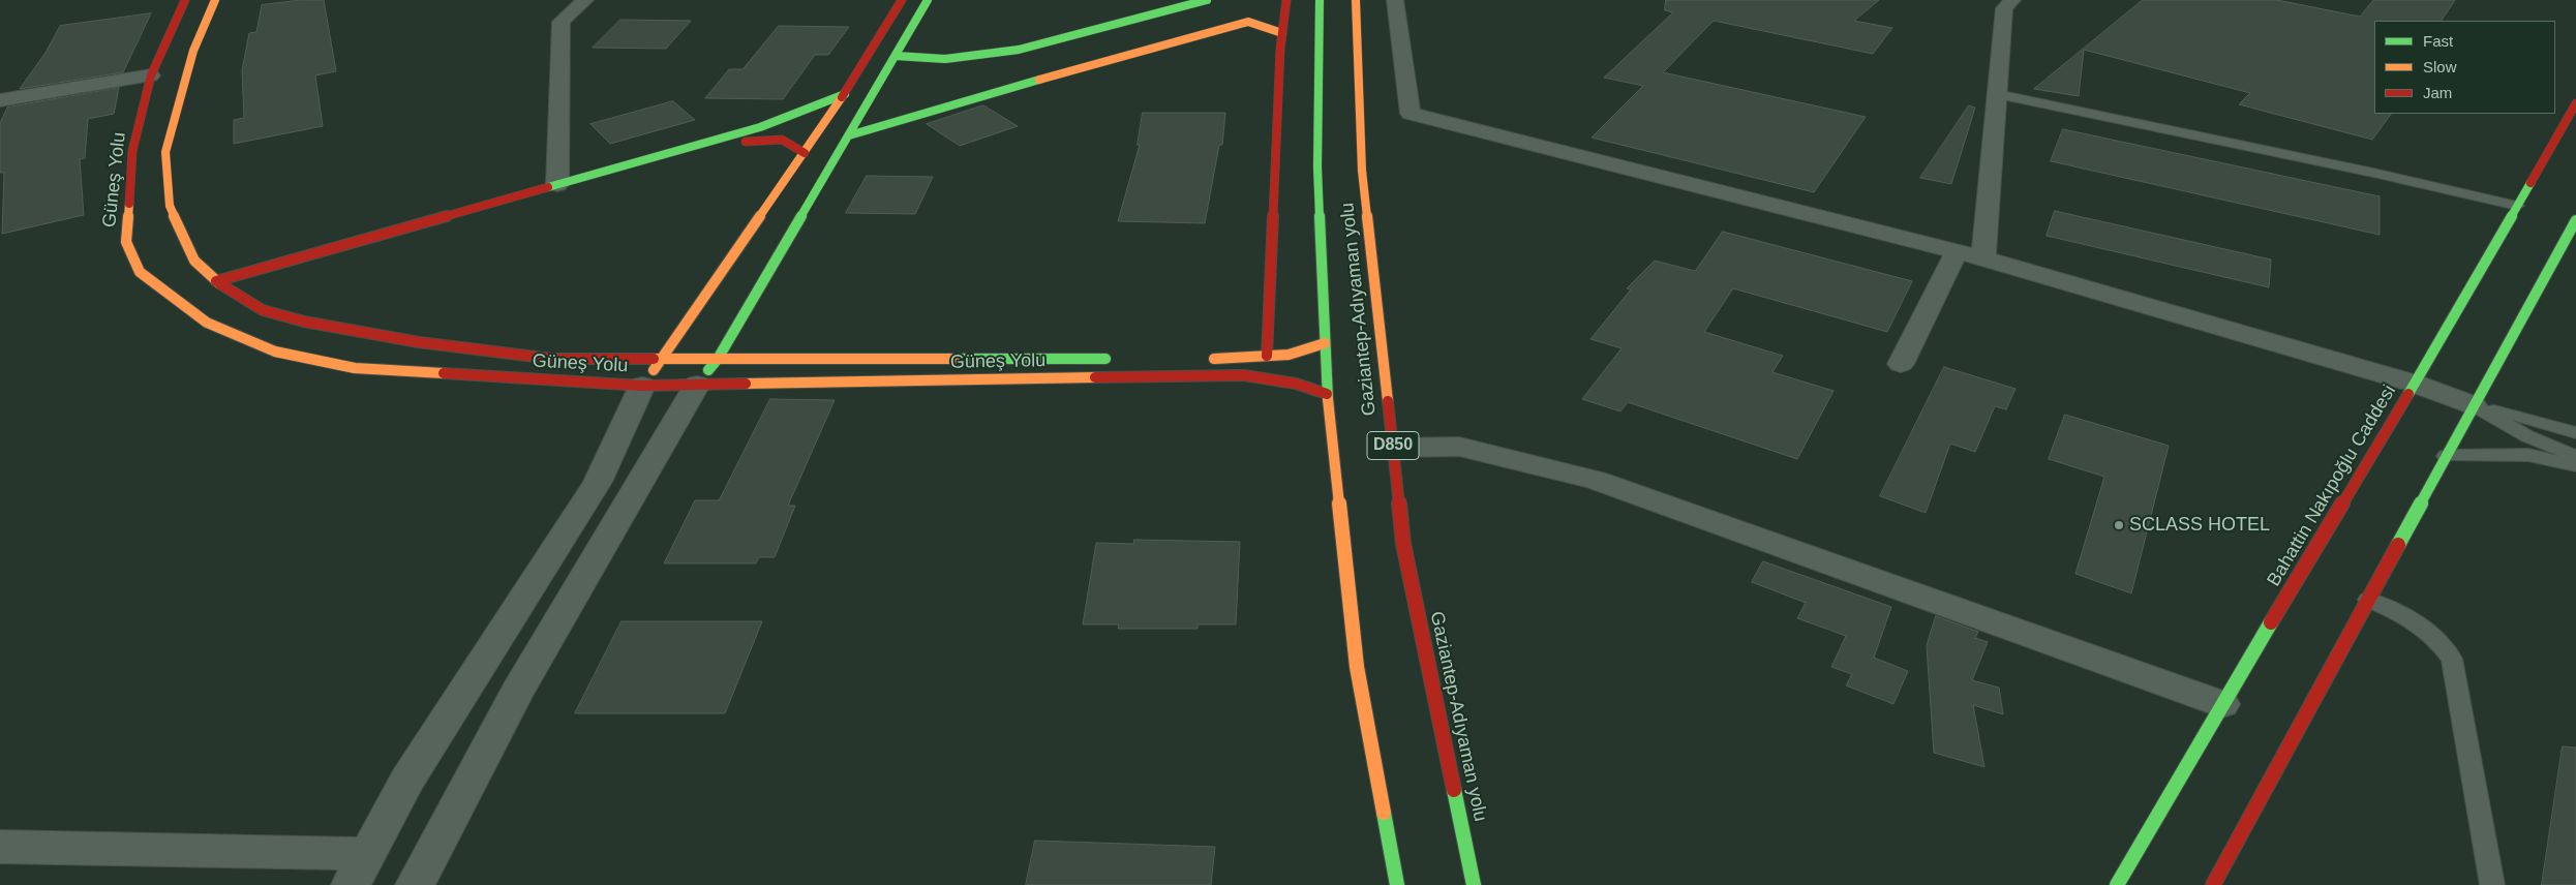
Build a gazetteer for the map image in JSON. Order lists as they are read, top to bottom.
{
  "streets": {
    "main road": [
      "Güneş Yolu",
      "Gaziantep-Adıyaman yolu",
      "D850",
      "Bahattin Nakıpoğlu Caddesi"
    ]
  },
  "crossings": [
    ["Güneş Yolu", "Gaziantep-Adıyaman yolu"]
  ],
  "places": ["SCLASS HOTEL"],
  "legend": ["Fast", "Slow", "Jam"]
}
